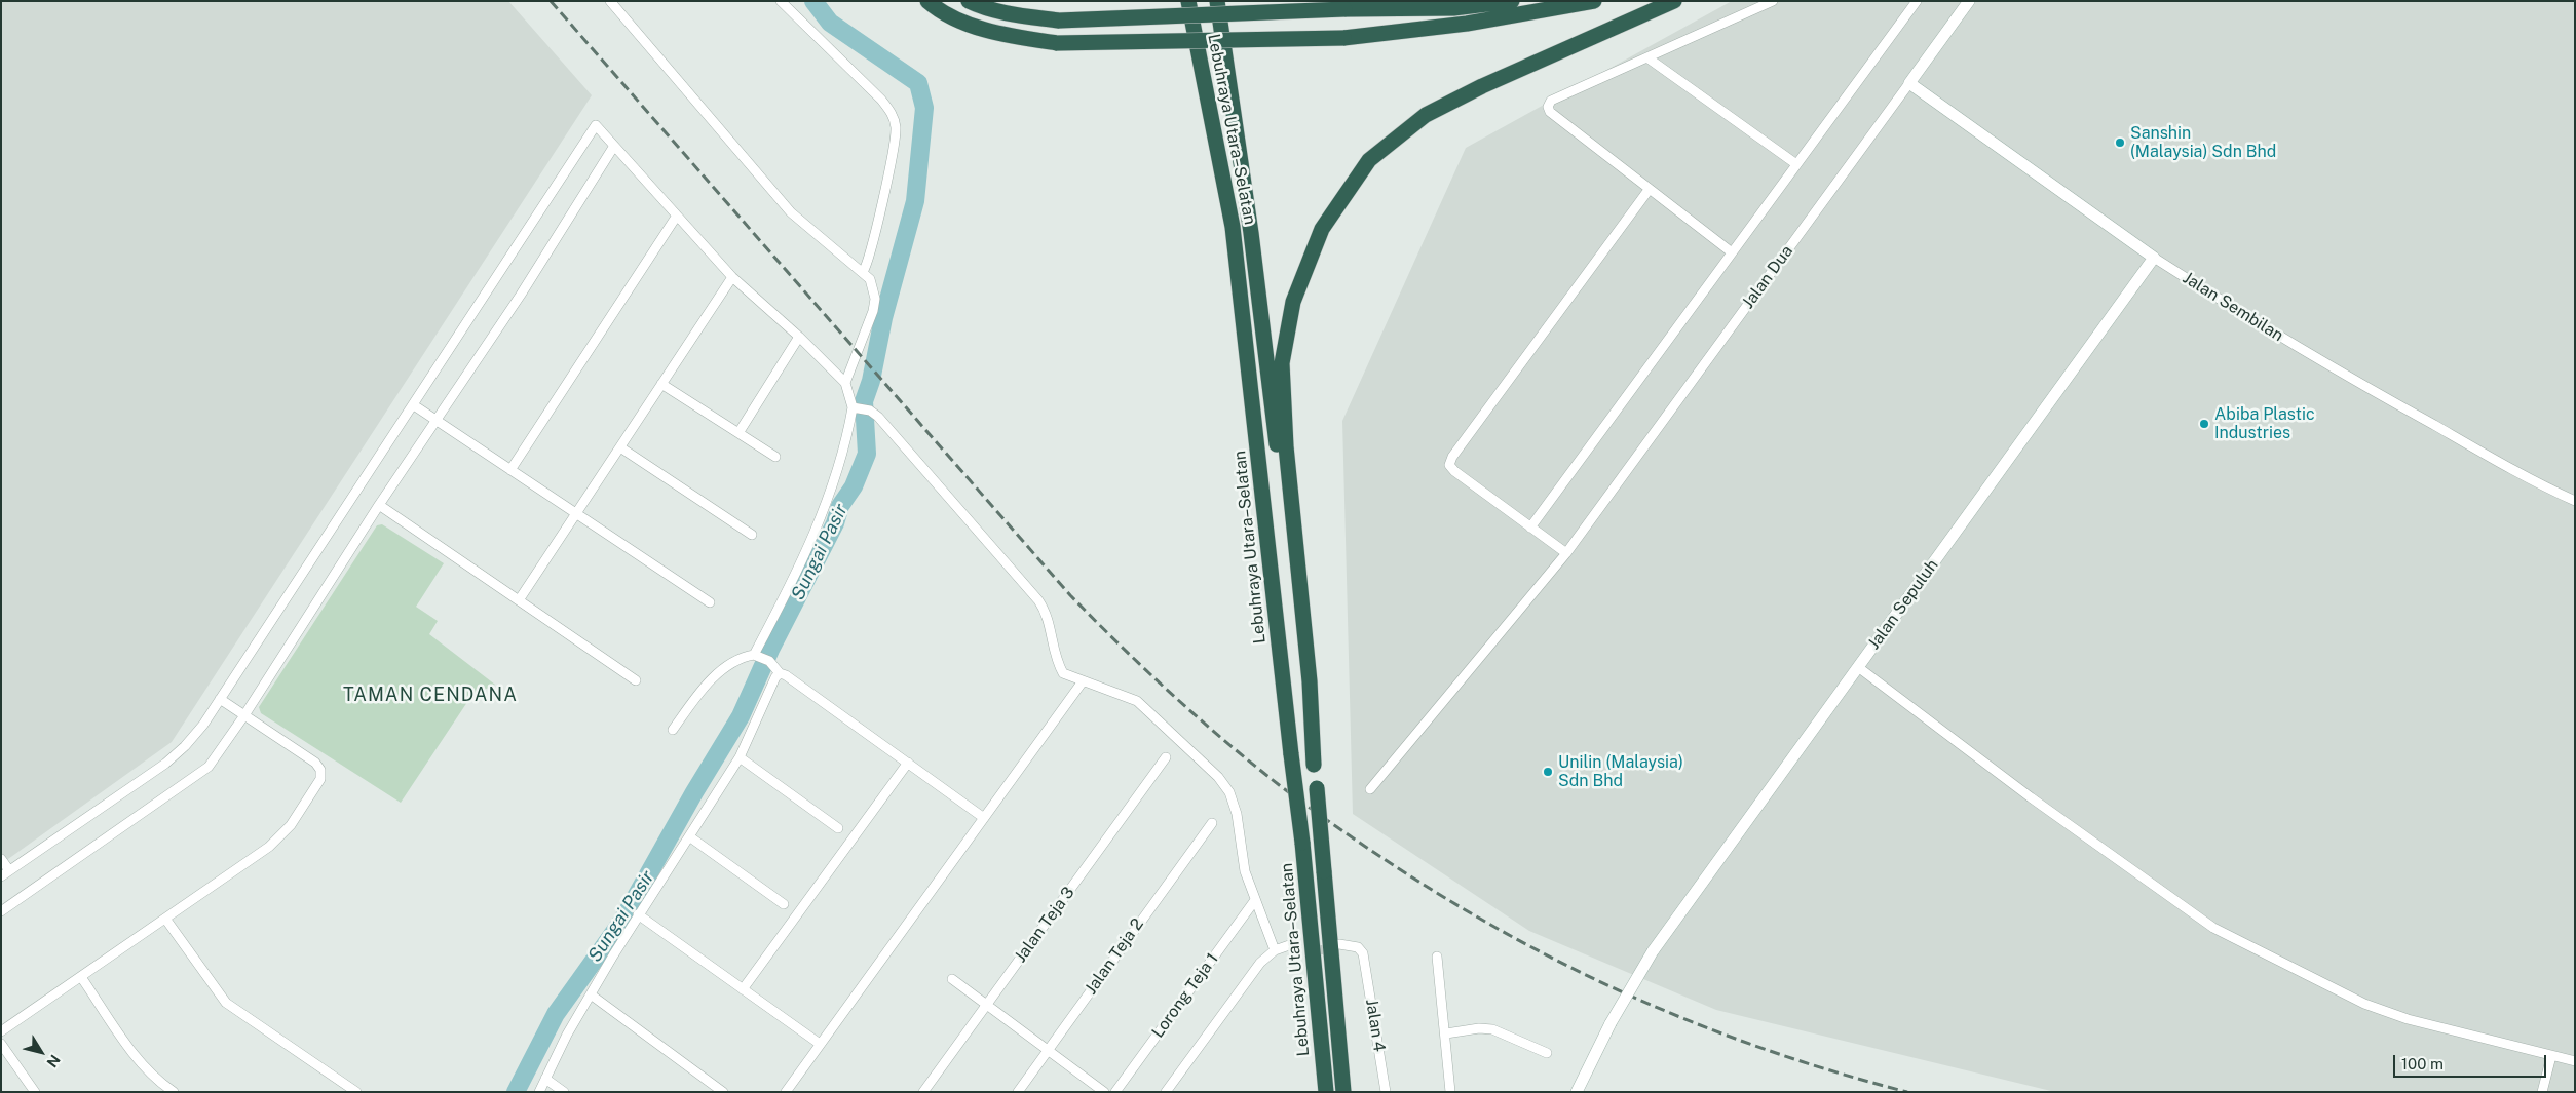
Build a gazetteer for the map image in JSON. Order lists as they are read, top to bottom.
{
  "streets": {
    "highway": ["Lebuhraya Utara–Selatan"],
    "main road": ["Jalan Dua", "Jalan Sembilan", "Jalan Sepuluh"],
    "street": [
      "Jalan Teja 3",
      "Jalan Teja 2",
      "Lorong Teja 1",
      "Jalan 4"
    ]
  },
  "crossings": [
    ["Jalan Dua", "Jalan Sembilan"],
    ["Jalan Sembilan", "Jalan Sepuluh"]
  ],
  "districts": ["TAMAN CENDANA"],
  "water": ["Sungai Pasir"],
  "places": ["Sanshin (Malaysia) Sdn Bhd", "Abiba Plastic Industries", "Unilin (Malaysia) Sdn Bhd"],
  "scale_bar": "100 m",
  "north": "bottom right"
}
